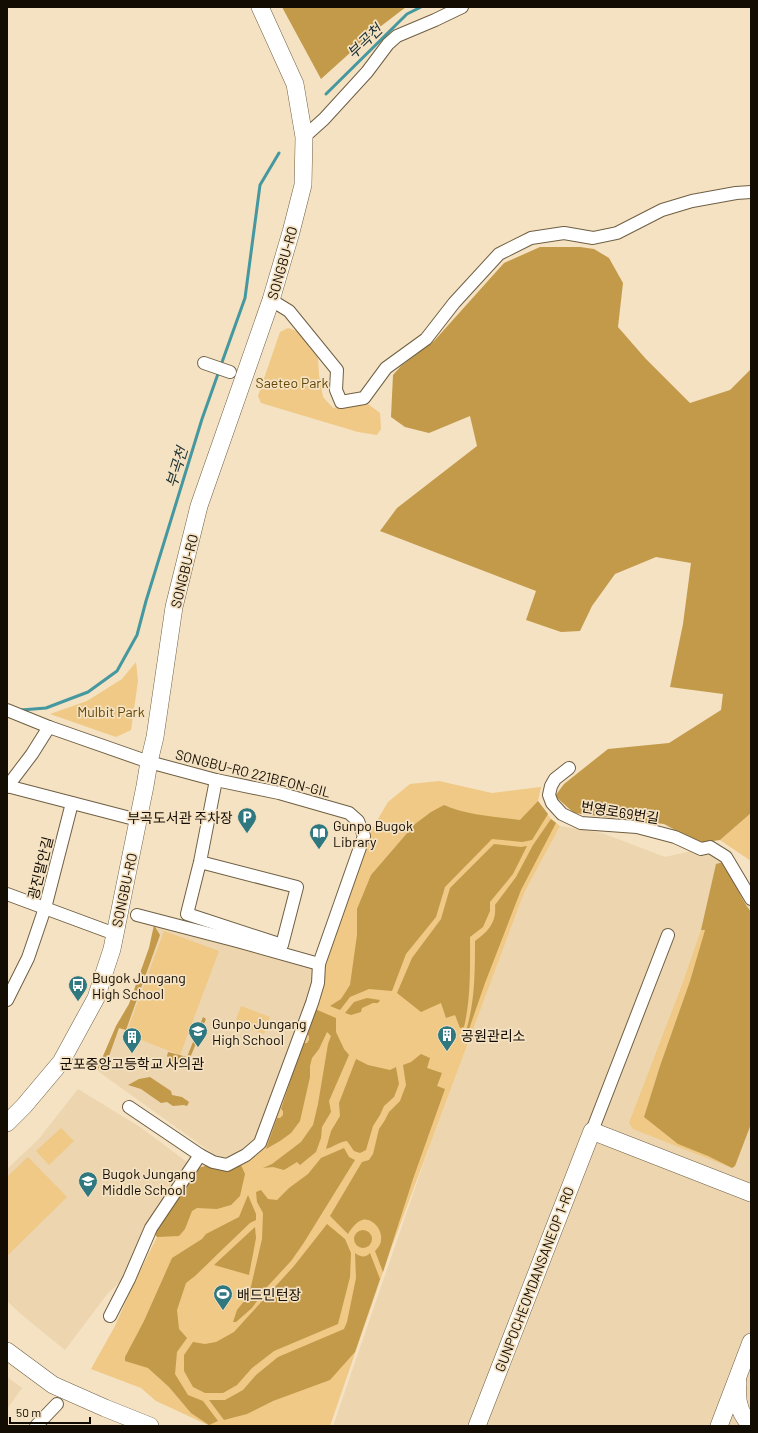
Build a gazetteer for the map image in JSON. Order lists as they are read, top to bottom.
{
  "streets": {
    "street": [
      "SONGBU-RO",
      "SONGBU-RO 221BEON-GIL",
      "번영로69번길",
      "광진말안길",
      "GUNPOCHEOMDANSANEOP 1-RO"
    ]
  },
  "crossings": [
    ["SONGBU-RO", "SONGBU-RO 221BEON-GIL"]
  ],
  "water": ["부곡천"],
  "parks": ["Saeteo Park", "Mulbit Park"],
  "places": {
    "parking": ["부곡도서관 주차장"],
    "library": ["Gunpo Bugok Library"],
    "bus stop": ["Bugok Jungang High School"],
    "school or university": ["Gunpo Jungang High School", "Bugok Jungang Middle School"],
    "building": ["공원관리소", "군포중앙고등학교 사의관"],
    "sports": ["배드민턴장"]
  },
  "scale_bar": "50 m"
}
